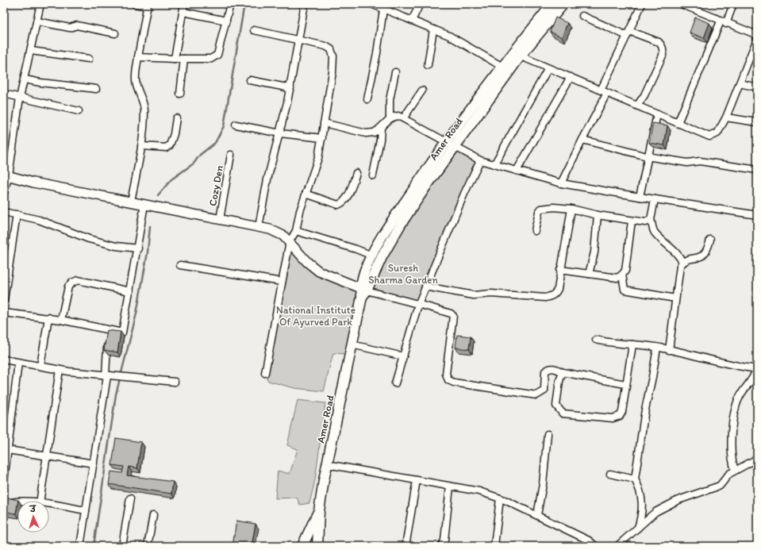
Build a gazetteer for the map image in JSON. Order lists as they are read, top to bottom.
{
  "streets": {
    "main road": ["Amer Road"],
    "street": ["Cozy Den"]
  },
  "parks": ["Suresh Sharma Garden", "National Institute Of Ayurved Park"],
  "north": "top"
}
